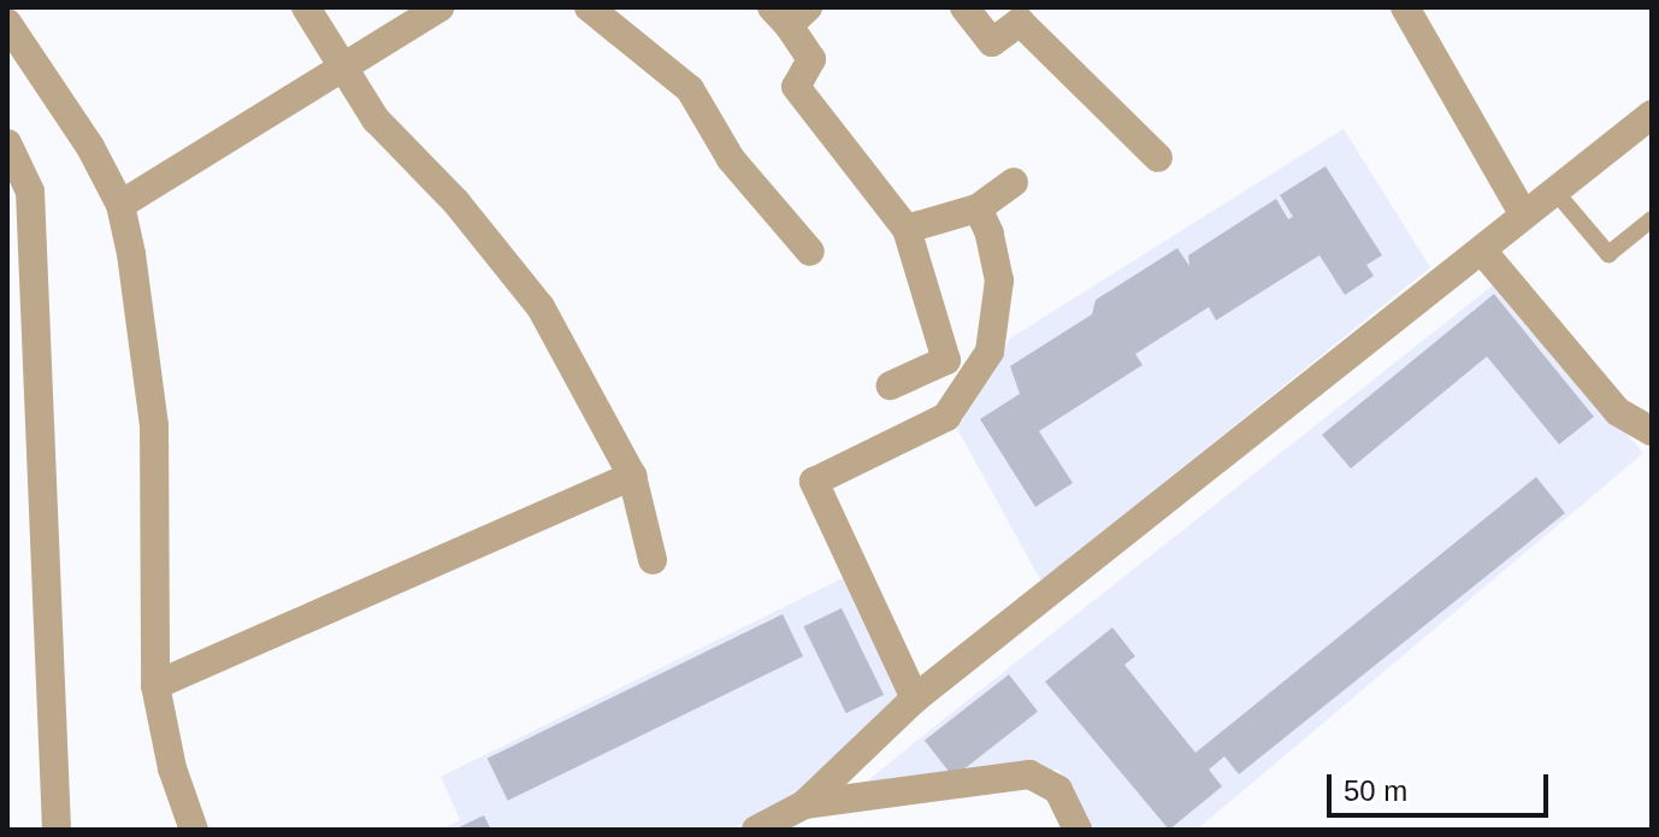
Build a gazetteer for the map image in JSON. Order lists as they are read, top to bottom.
{
  "scale_bar": "50 m"
}
